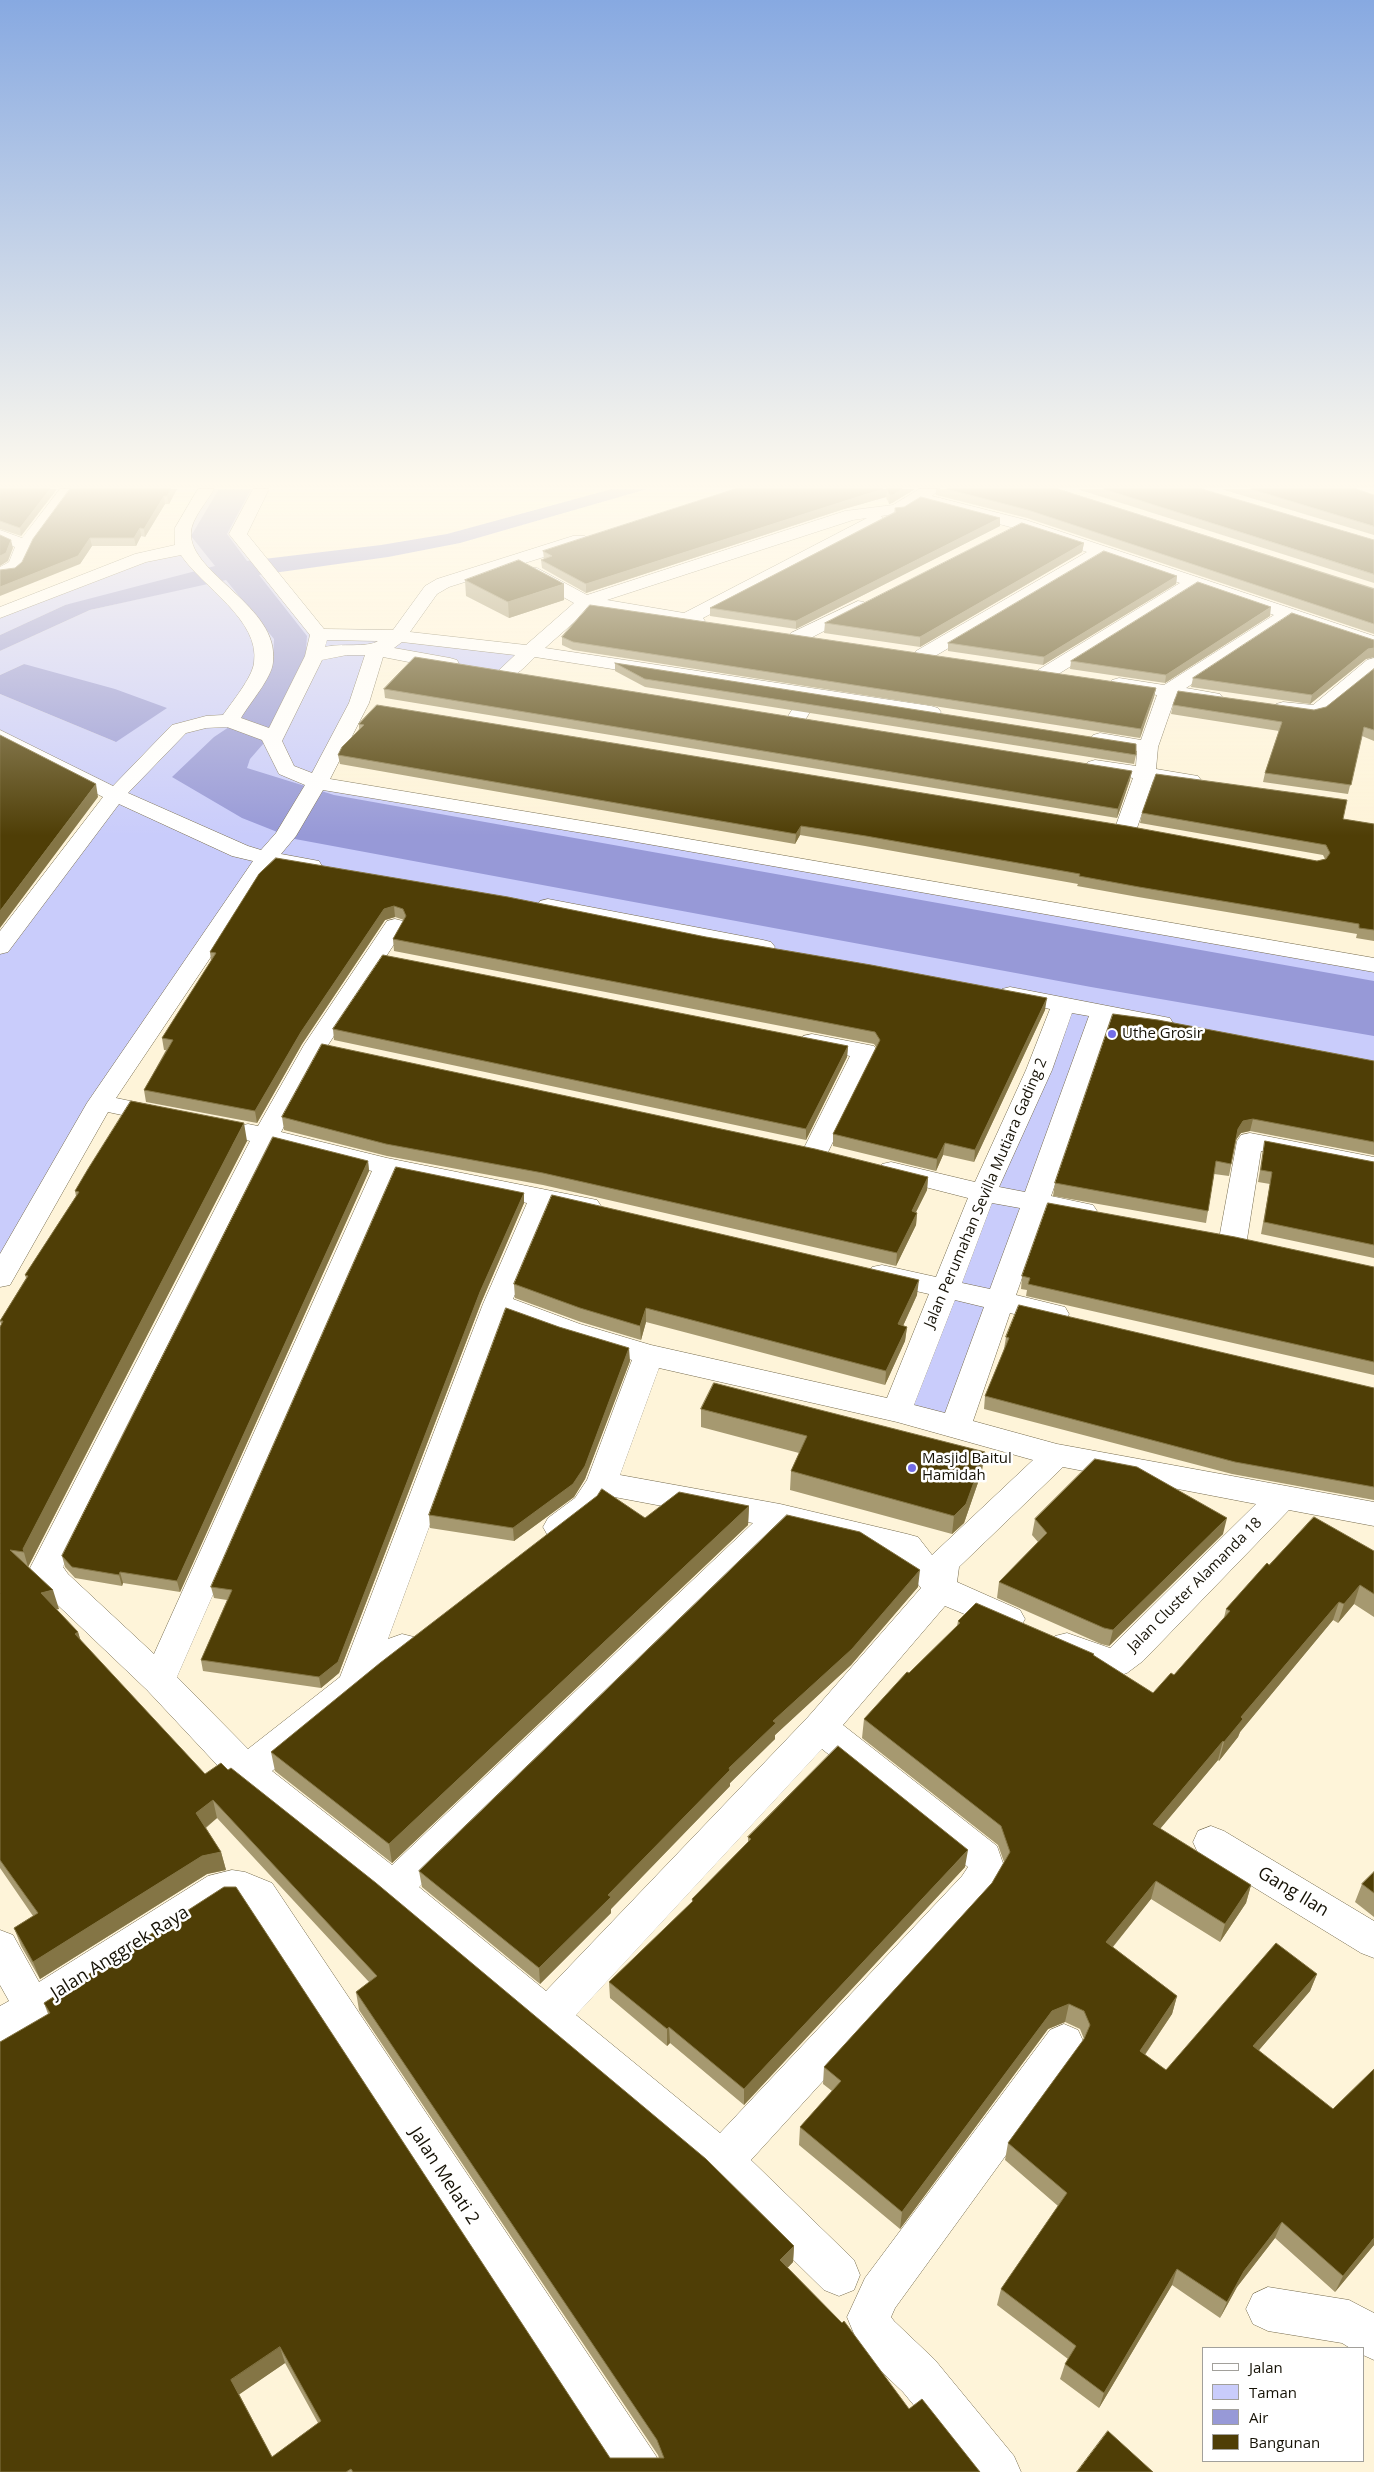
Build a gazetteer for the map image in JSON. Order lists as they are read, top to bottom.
{
  "streets": {
    "street": [
      "Jalan Perumahan Sevilla Mutiara Gading 2",
      "Jalan Cluster Alamanda 18",
      "Gang Ilan",
      "Jalan Anggrek Raya",
      "Jalan Melati 2"
    ]
  },
  "crossings": [
    ["Jalan Anggrek Raya", "Jalan Melati 2"]
  ],
  "places": ["Uthe Grosir", "Masjid Baitul Hamidah"],
  "legend": [
    "Jalan",
    "Taman",
    "Air",
    "Bangunan"
  ]
}
